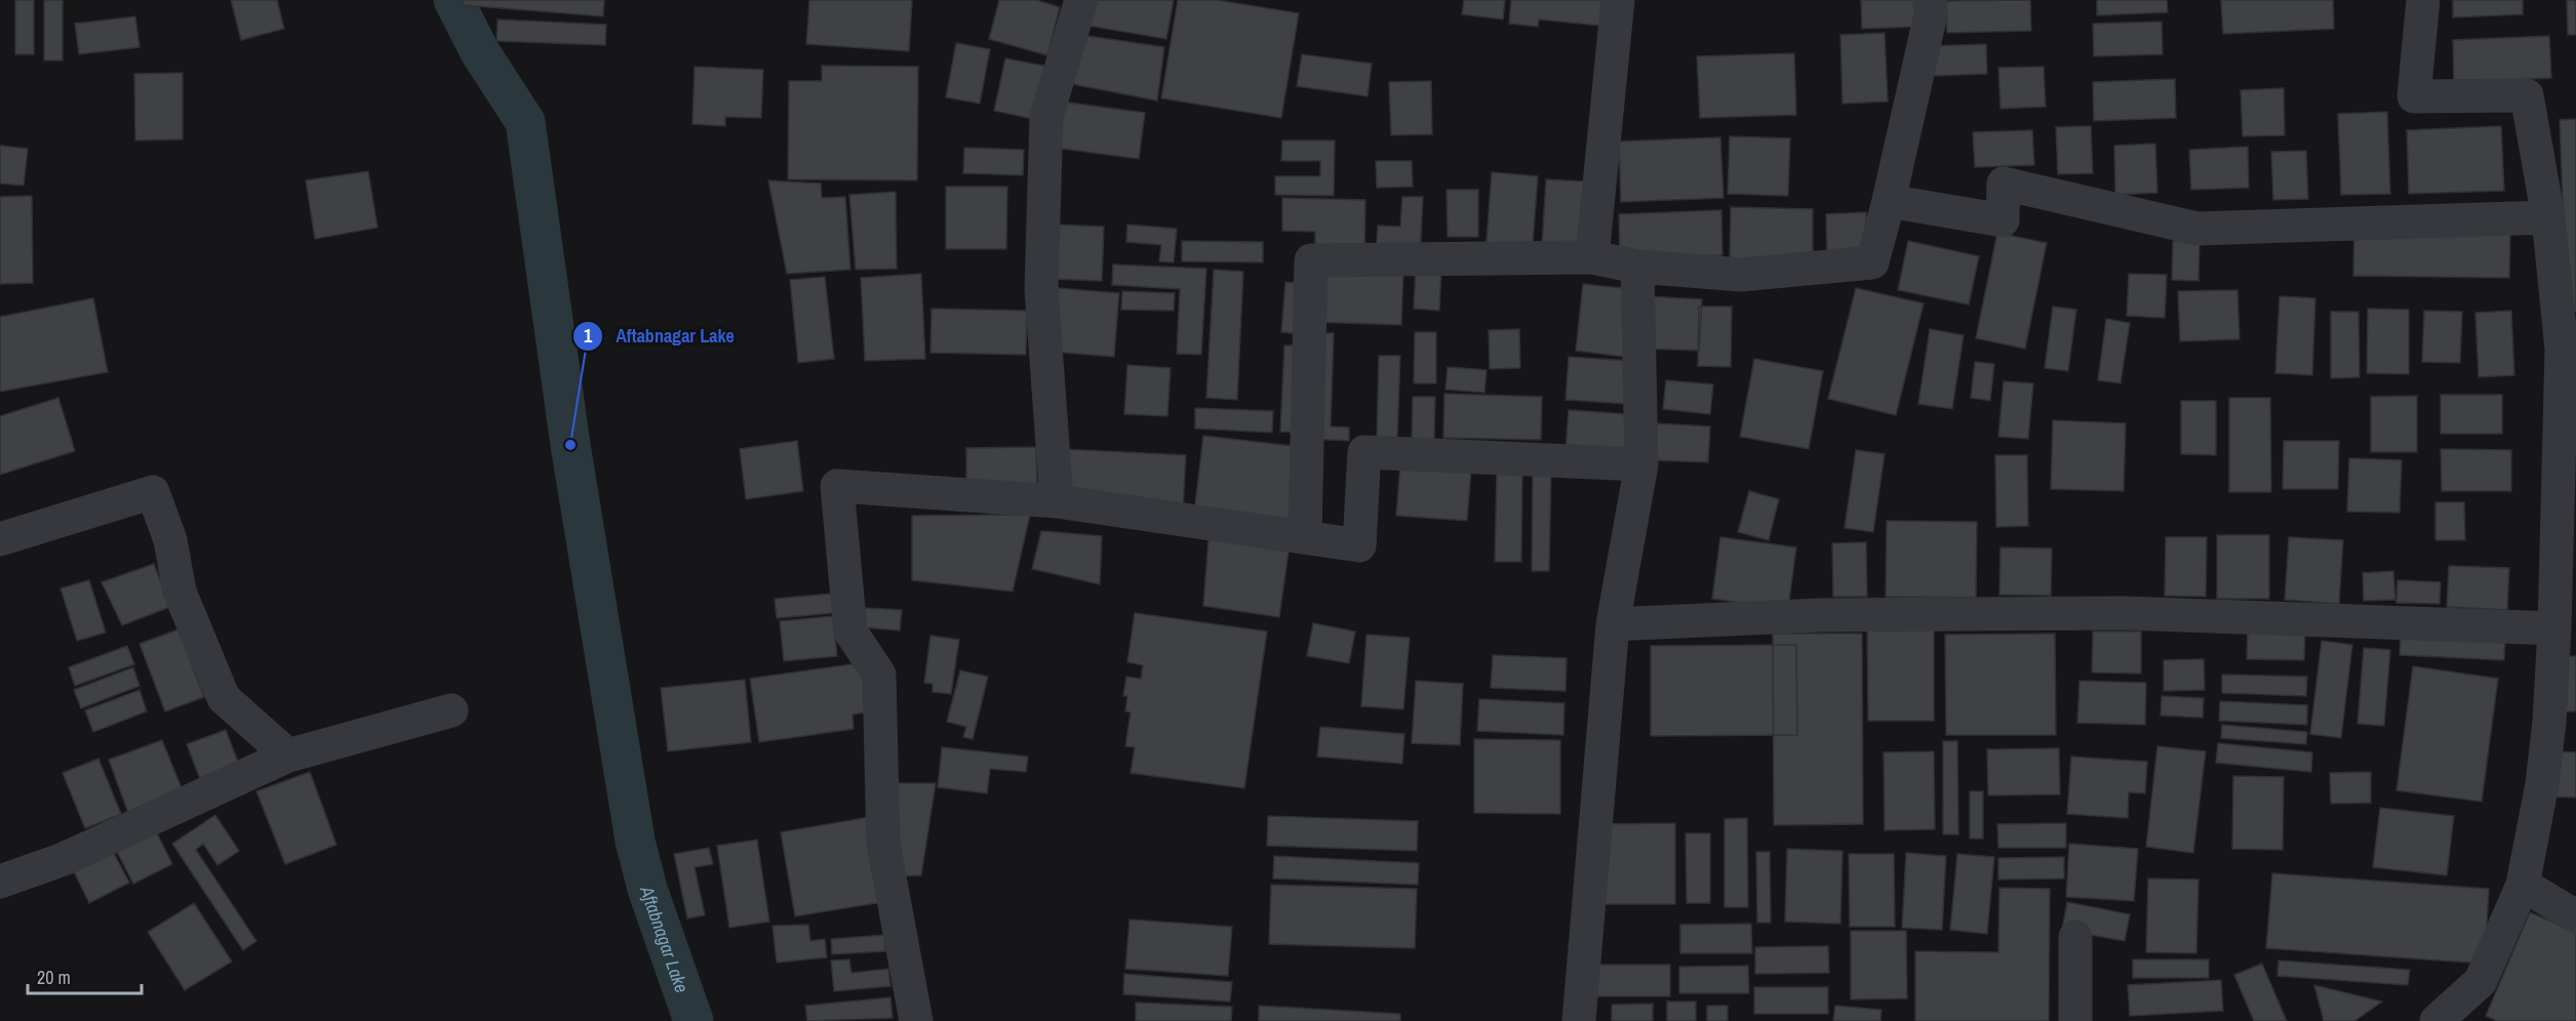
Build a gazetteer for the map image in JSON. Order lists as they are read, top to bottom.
{
  "water": ["Aftabnagar Lake"],
  "places": ["Aftabnagar Lake"],
  "scale_bar": "20 m"
}
